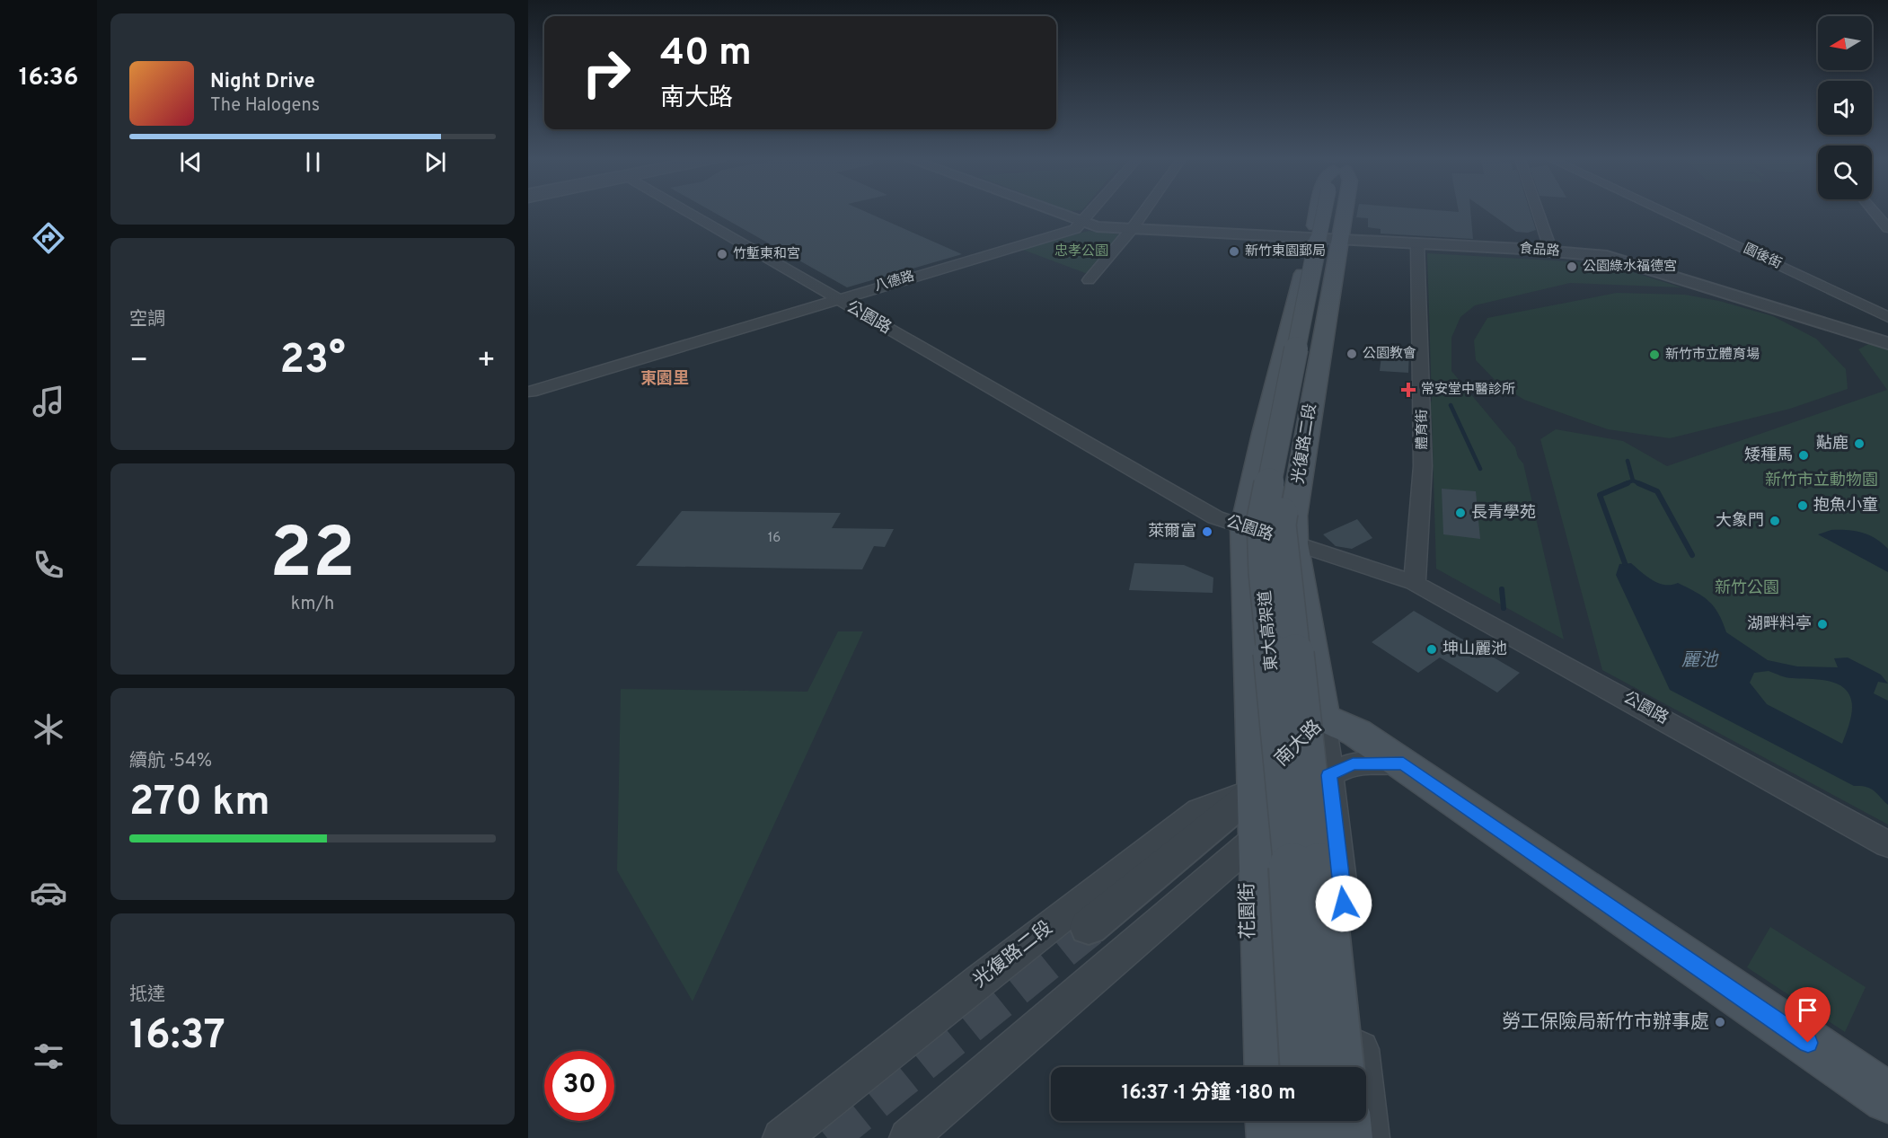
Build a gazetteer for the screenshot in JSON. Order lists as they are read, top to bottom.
{
  "streets": {
    "main road": ["光復路二段", "東大高架道", "南大路"],
    "street": [
      "食品路",
      "園後街",
      "八德路",
      "公園路",
      "體育街",
      "花園街"
    ]
  },
  "crossings": [
    ["食品路", "八德路"],
    ["食品路", "體育街"],
    ["食品路", "光復路二段"],
    ["八德路", "公園路"],
    ["公園路", "體育街"],
    ["公園路", "光復路二段"],
    ["光復路二段", "南大路"]
  ],
  "districts": ["東園里"],
  "water": ["麗池"],
  "parks": ["忠孝公園", "新竹市立動物園", "新竹公園"],
  "places": {
    "other": [
      "新竹東園郵局",
      "竹塹東和宮",
      "公園綠水福德宮",
      "公園教會",
      "新竹市立體育場",
      "黇鹿",
      "矮種馬",
      "抱魚小童",
      "長青學苑",
      "大象門",
      "萊爾富",
      "湖畔料亭",
      "坤山麗池",
      "勞工保險局新竹市辦事處"
    ],
    "health": ["常安堂中醫診所"]
  },
  "house_numbers": ["16"],
  "north": "left",
  "page": {
    "tabs": "16:36",
    "turn": ["40 m", "南大路"],
    "song": ["Night Drive", "The Halogens"],
    "tile": [
      "空調",
      ["22", "km/h"],
      ["續航 · 54%", "270 km"],
      ["抵達", "16:37"]
    ],
    "heat": ["−", "23°", "+"],
    "limit": "30",
    "trip": "16:37 · 1 分鐘 · 180 m"
  }
}
